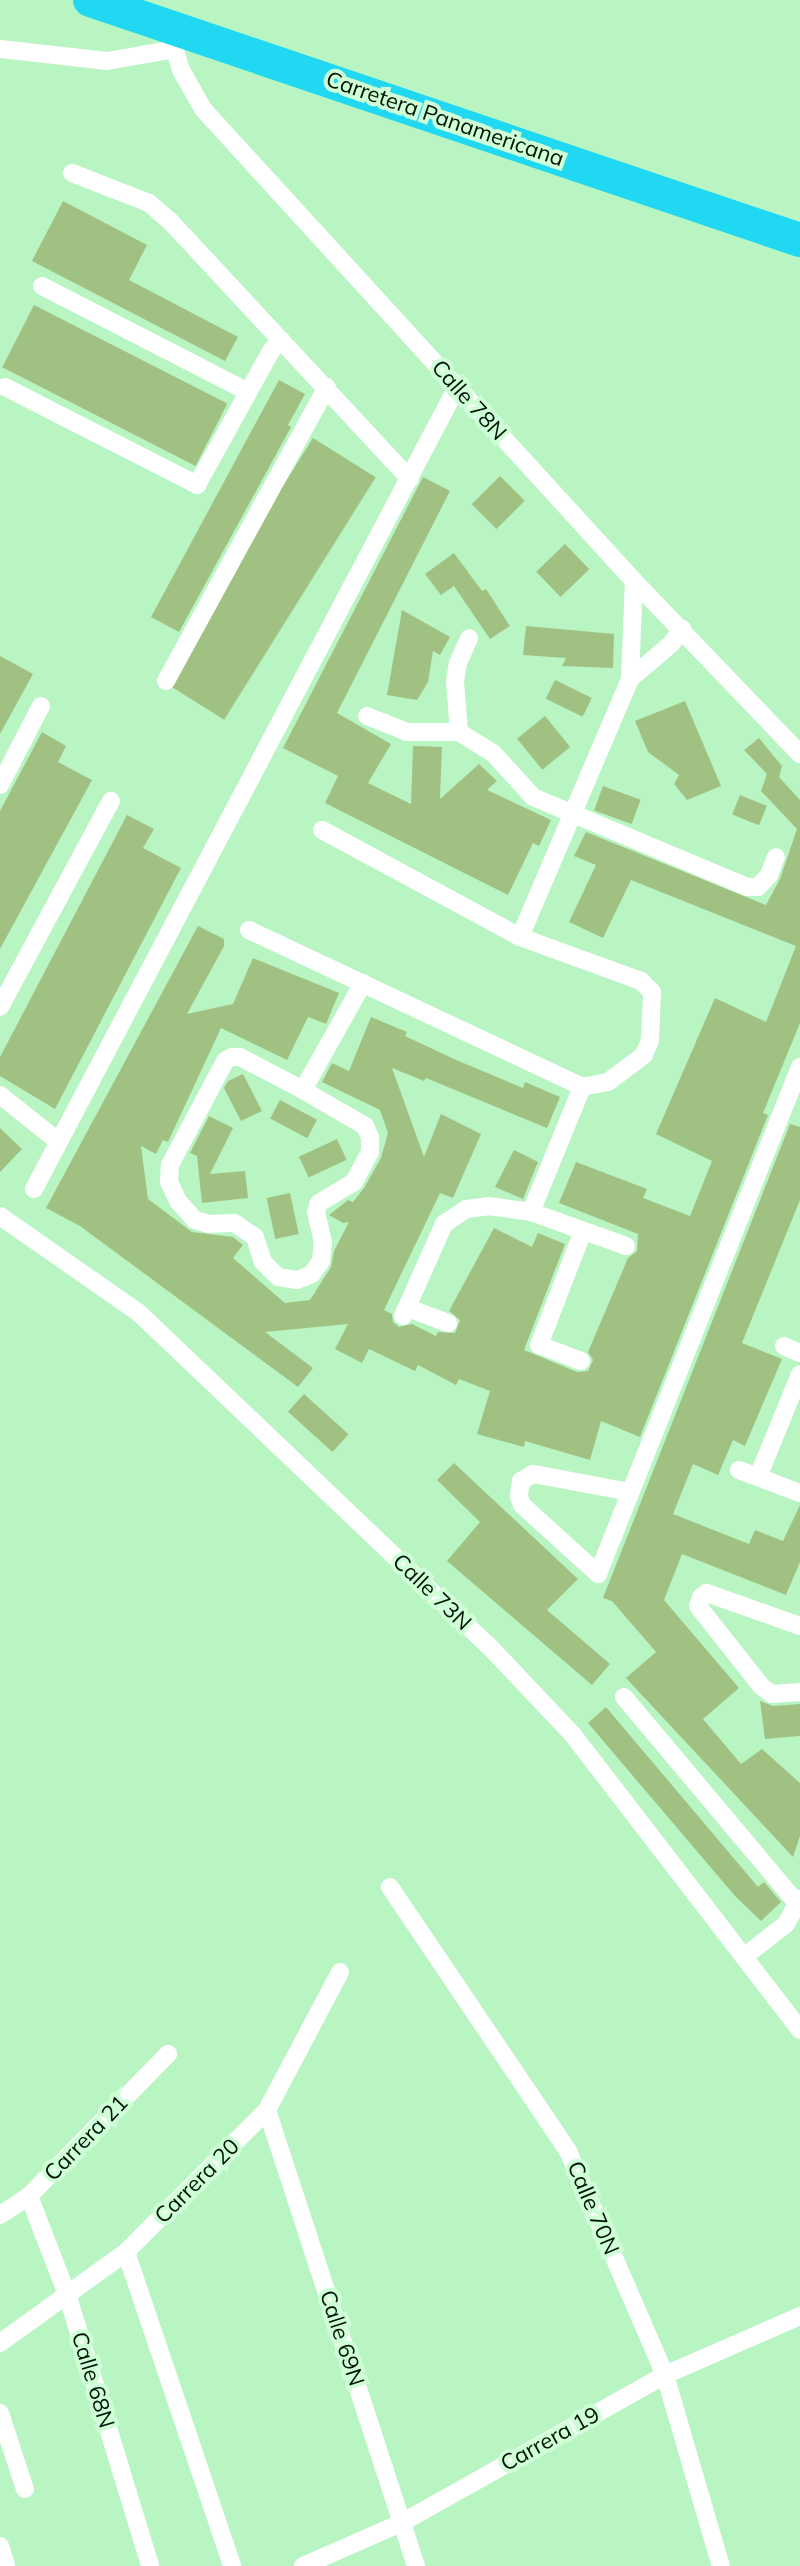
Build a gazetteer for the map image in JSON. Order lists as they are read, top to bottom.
{
  "streets": {
    "highway": ["Carretera Panamericana"],
    "street": [
      "Calle 78N",
      "Calle 73N",
      "Carrera 21",
      "Carrera 20",
      "Calle 70N",
      "Calle 69N",
      "Calle 68N",
      "Carrera 19"
    ]
  },
  "crossings": [
    ["Carretera Panamericana", "Calle 78N"],
    ["Carrera 21", "Calle 68N"],
    ["Carrera 20", "Calle 69N"],
    ["Carrera 20", "Calle 68N"],
    ["Calle 70N", "Carrera 19"],
    ["Calle 69N", "Carrera 19"]
  ]
}
